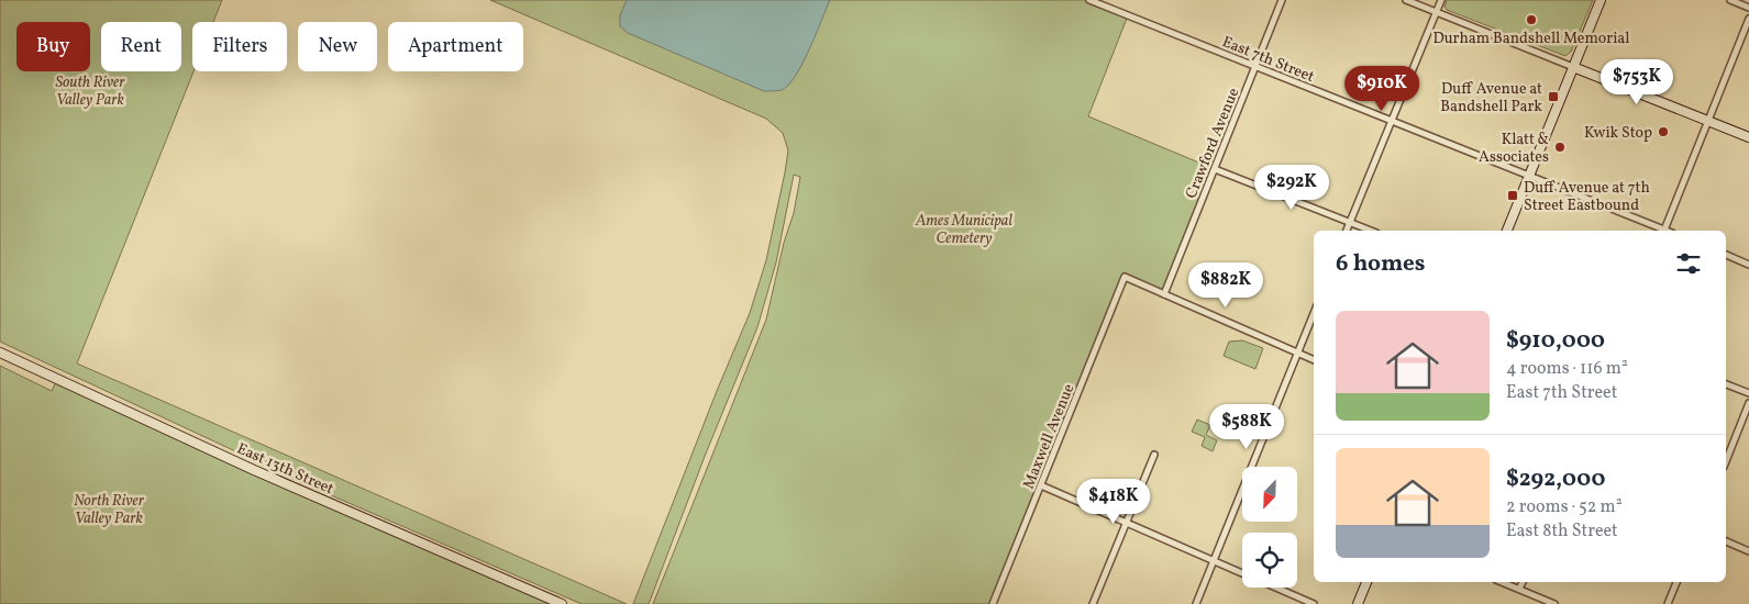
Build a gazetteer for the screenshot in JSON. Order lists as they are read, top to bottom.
{
  "streets": {
    "main road": ["East 13th Street"],
    "street": ["East 7th Street", "Crawford Avenue", "Maxwell Avenue"]
  },
  "crossings": [
    ["East 7th Street", "Crawford Avenue"],
    ["Crawford Avenue", "Maxwell Avenue"]
  ],
  "parks": ["South River Valley Park", "Ames Municipal Cemetery", "North River Valley Park"],
  "places": {
    "other": ["Durham Bandshell Memorial", "Kwik Stop", "Klatt & Associates"],
    "transit": ["Duff Avenue at Bandshell Park", "Duff Avenue at 7th Street Eastbound"]
  },
  "north": "bottom left",
  "page": {
    "chip": [
      "Buy",
      "Rent",
      "Filters",
      "New",
      "Apartment"
    ],
    "price": [
      "$753K",
      "$910K",
      "$292K",
      "$882K",
      "$588K",
      "$418K"
    ],
    "heading": "6 homes",
    "list": [
      {
        "name": "$910,000",
        "note": "4 rooms · 116 m² · East 7th Street"
      },
      {
        "name": "$292,000",
        "note": "2 rooms · 52 m² · East 8th Street"
      }
    ]
  }
}
